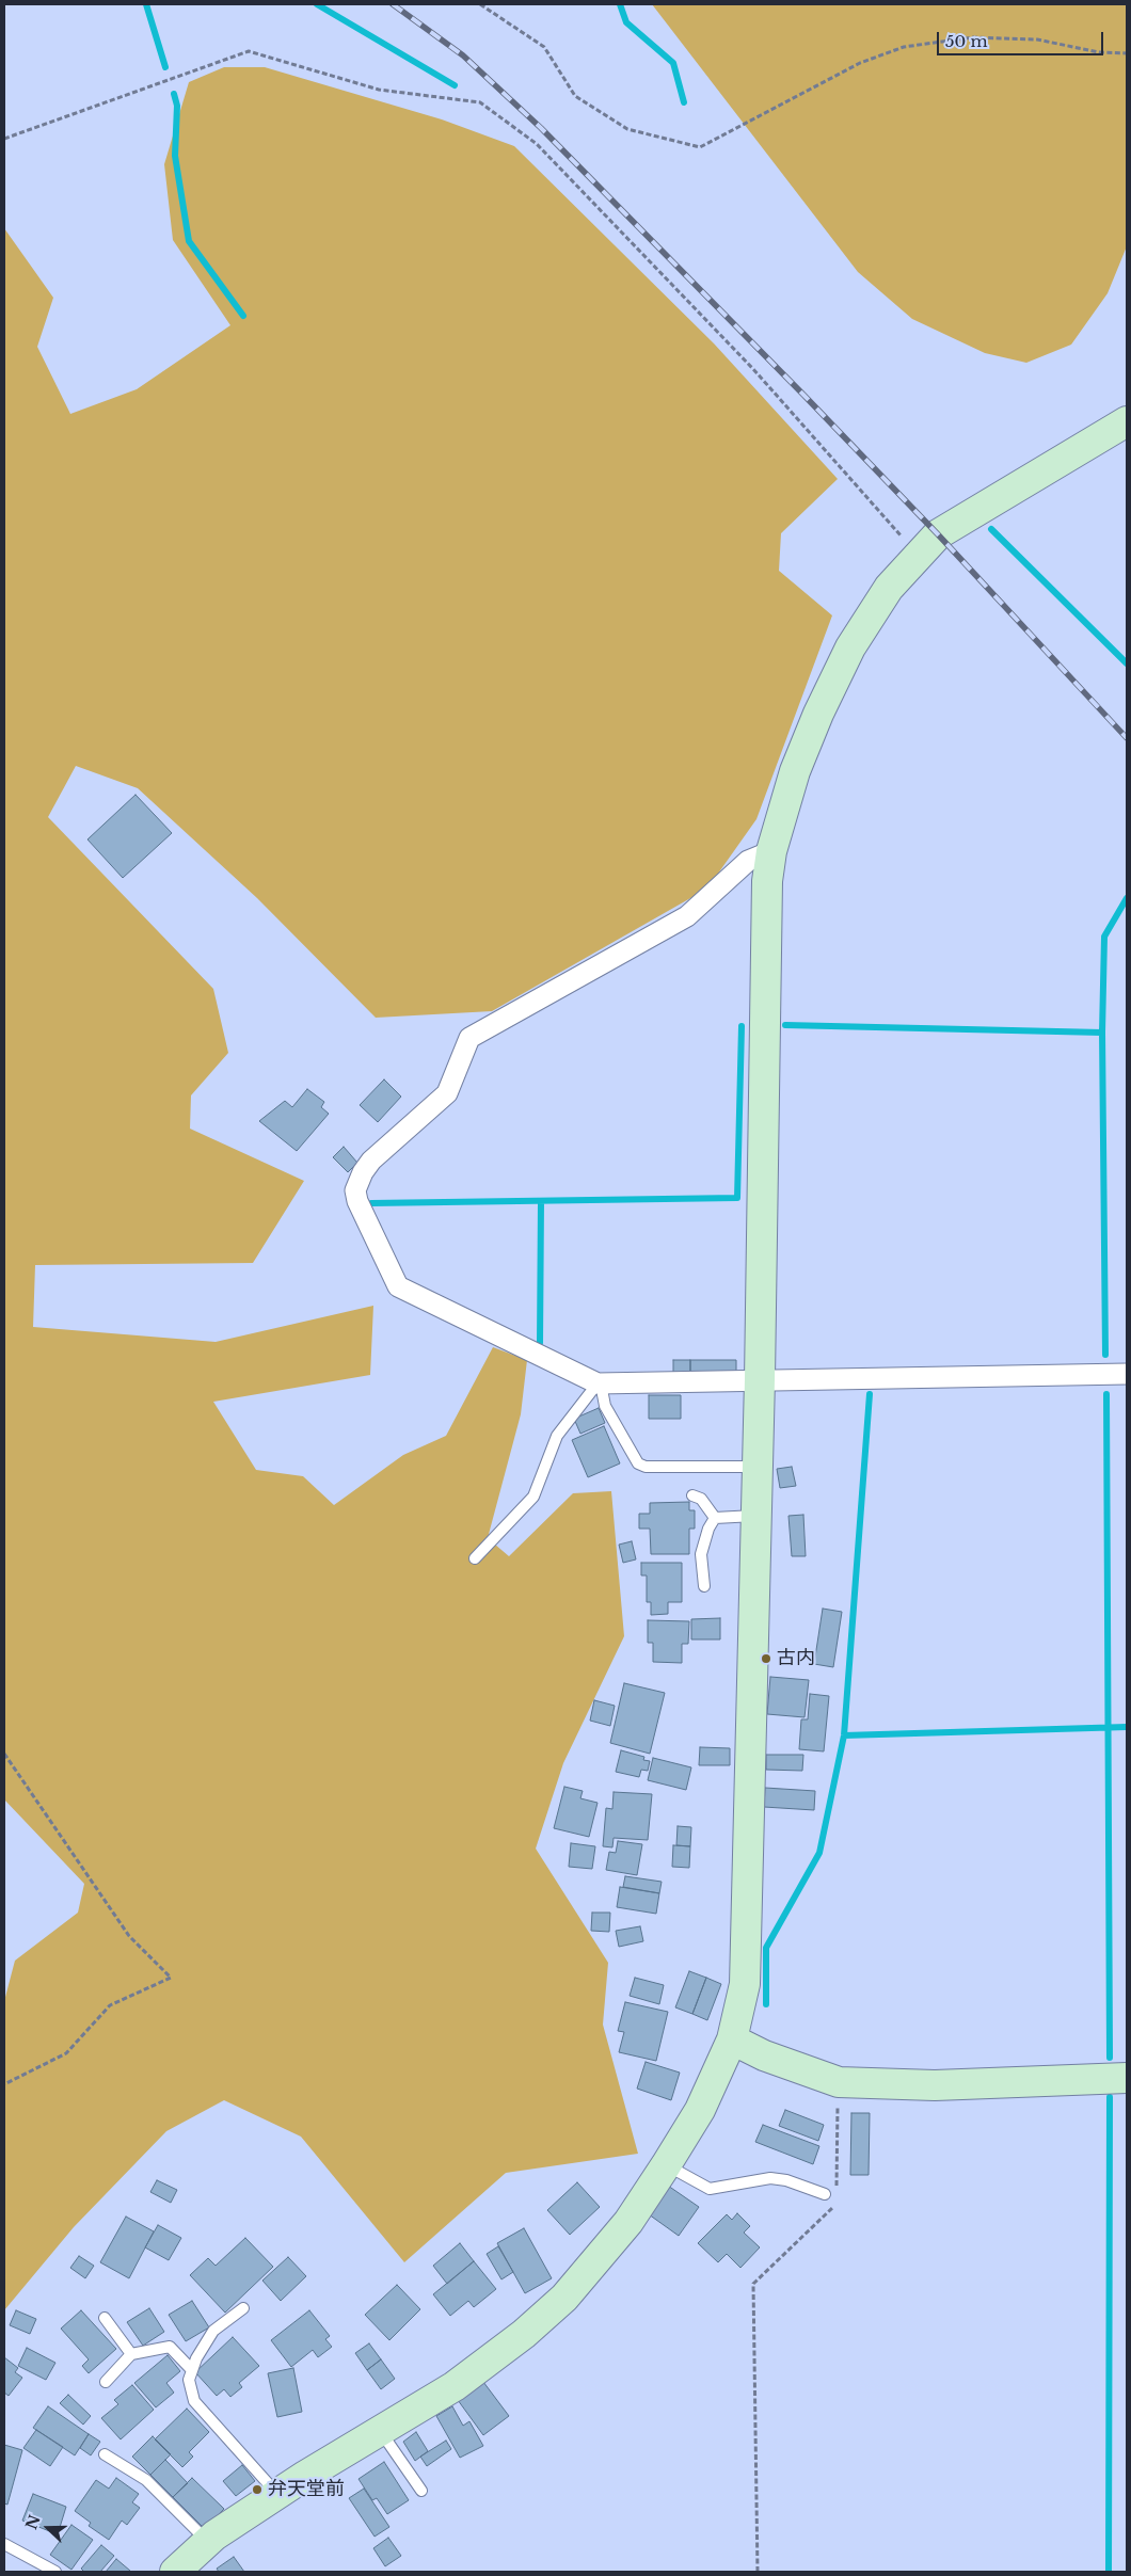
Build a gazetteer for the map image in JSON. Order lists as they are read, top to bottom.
{
  "places": ["古内", "弁天堂前"],
  "scale_bar": "50 m",
  "north": "left"
}
